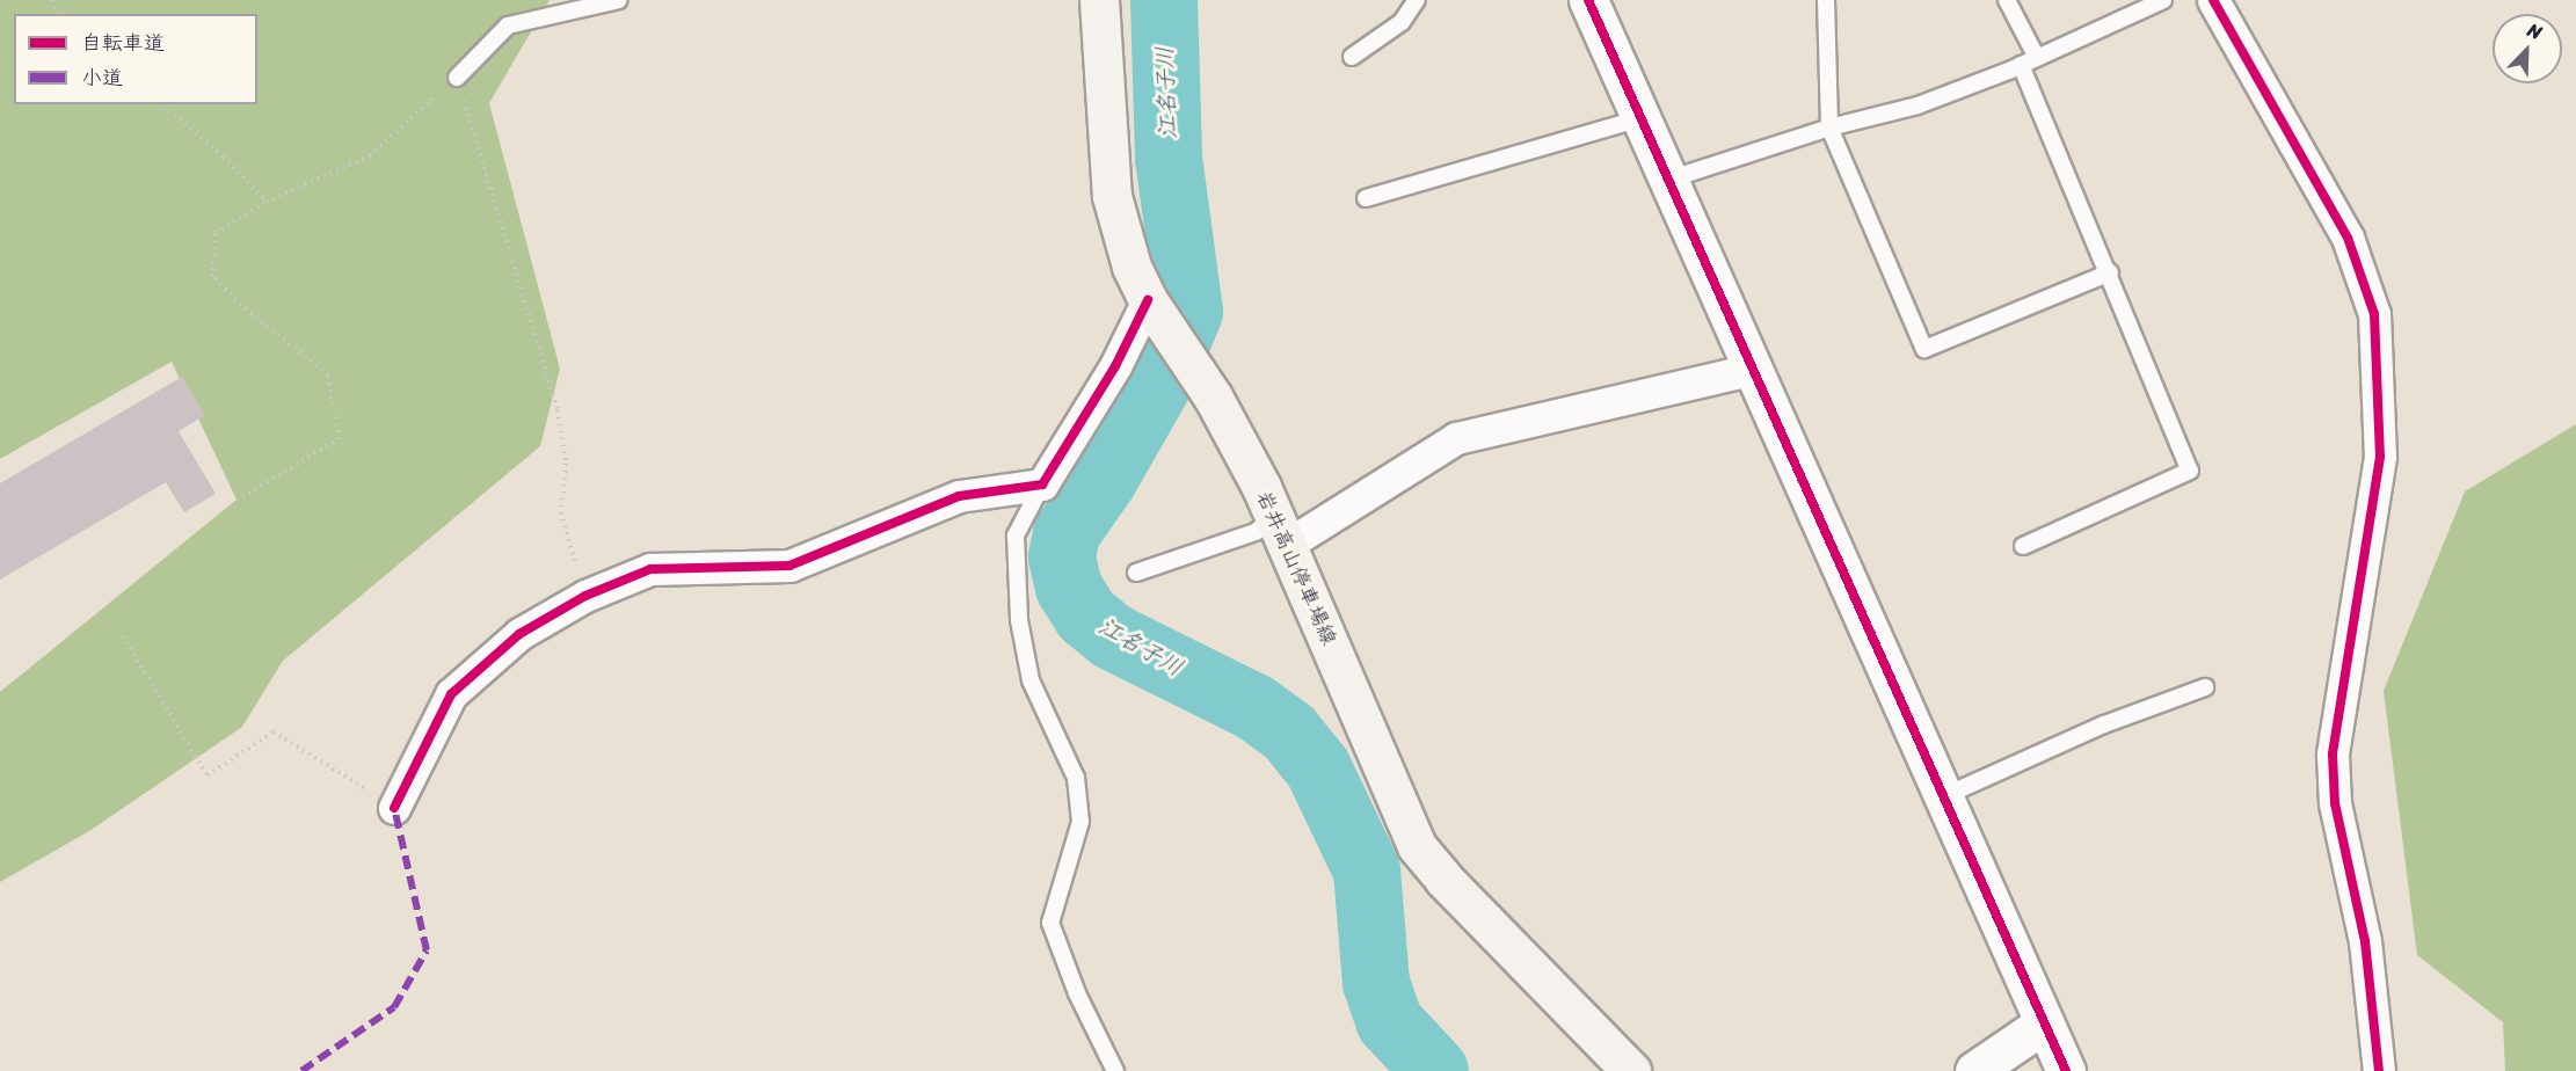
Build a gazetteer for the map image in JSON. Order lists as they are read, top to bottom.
{
  "streets": {
    "main road": ["岩井高山停車場線"]
  },
  "water": ["江名子川"],
  "legend": ["自転車道", "小道"],
  "north": "top right"
}
